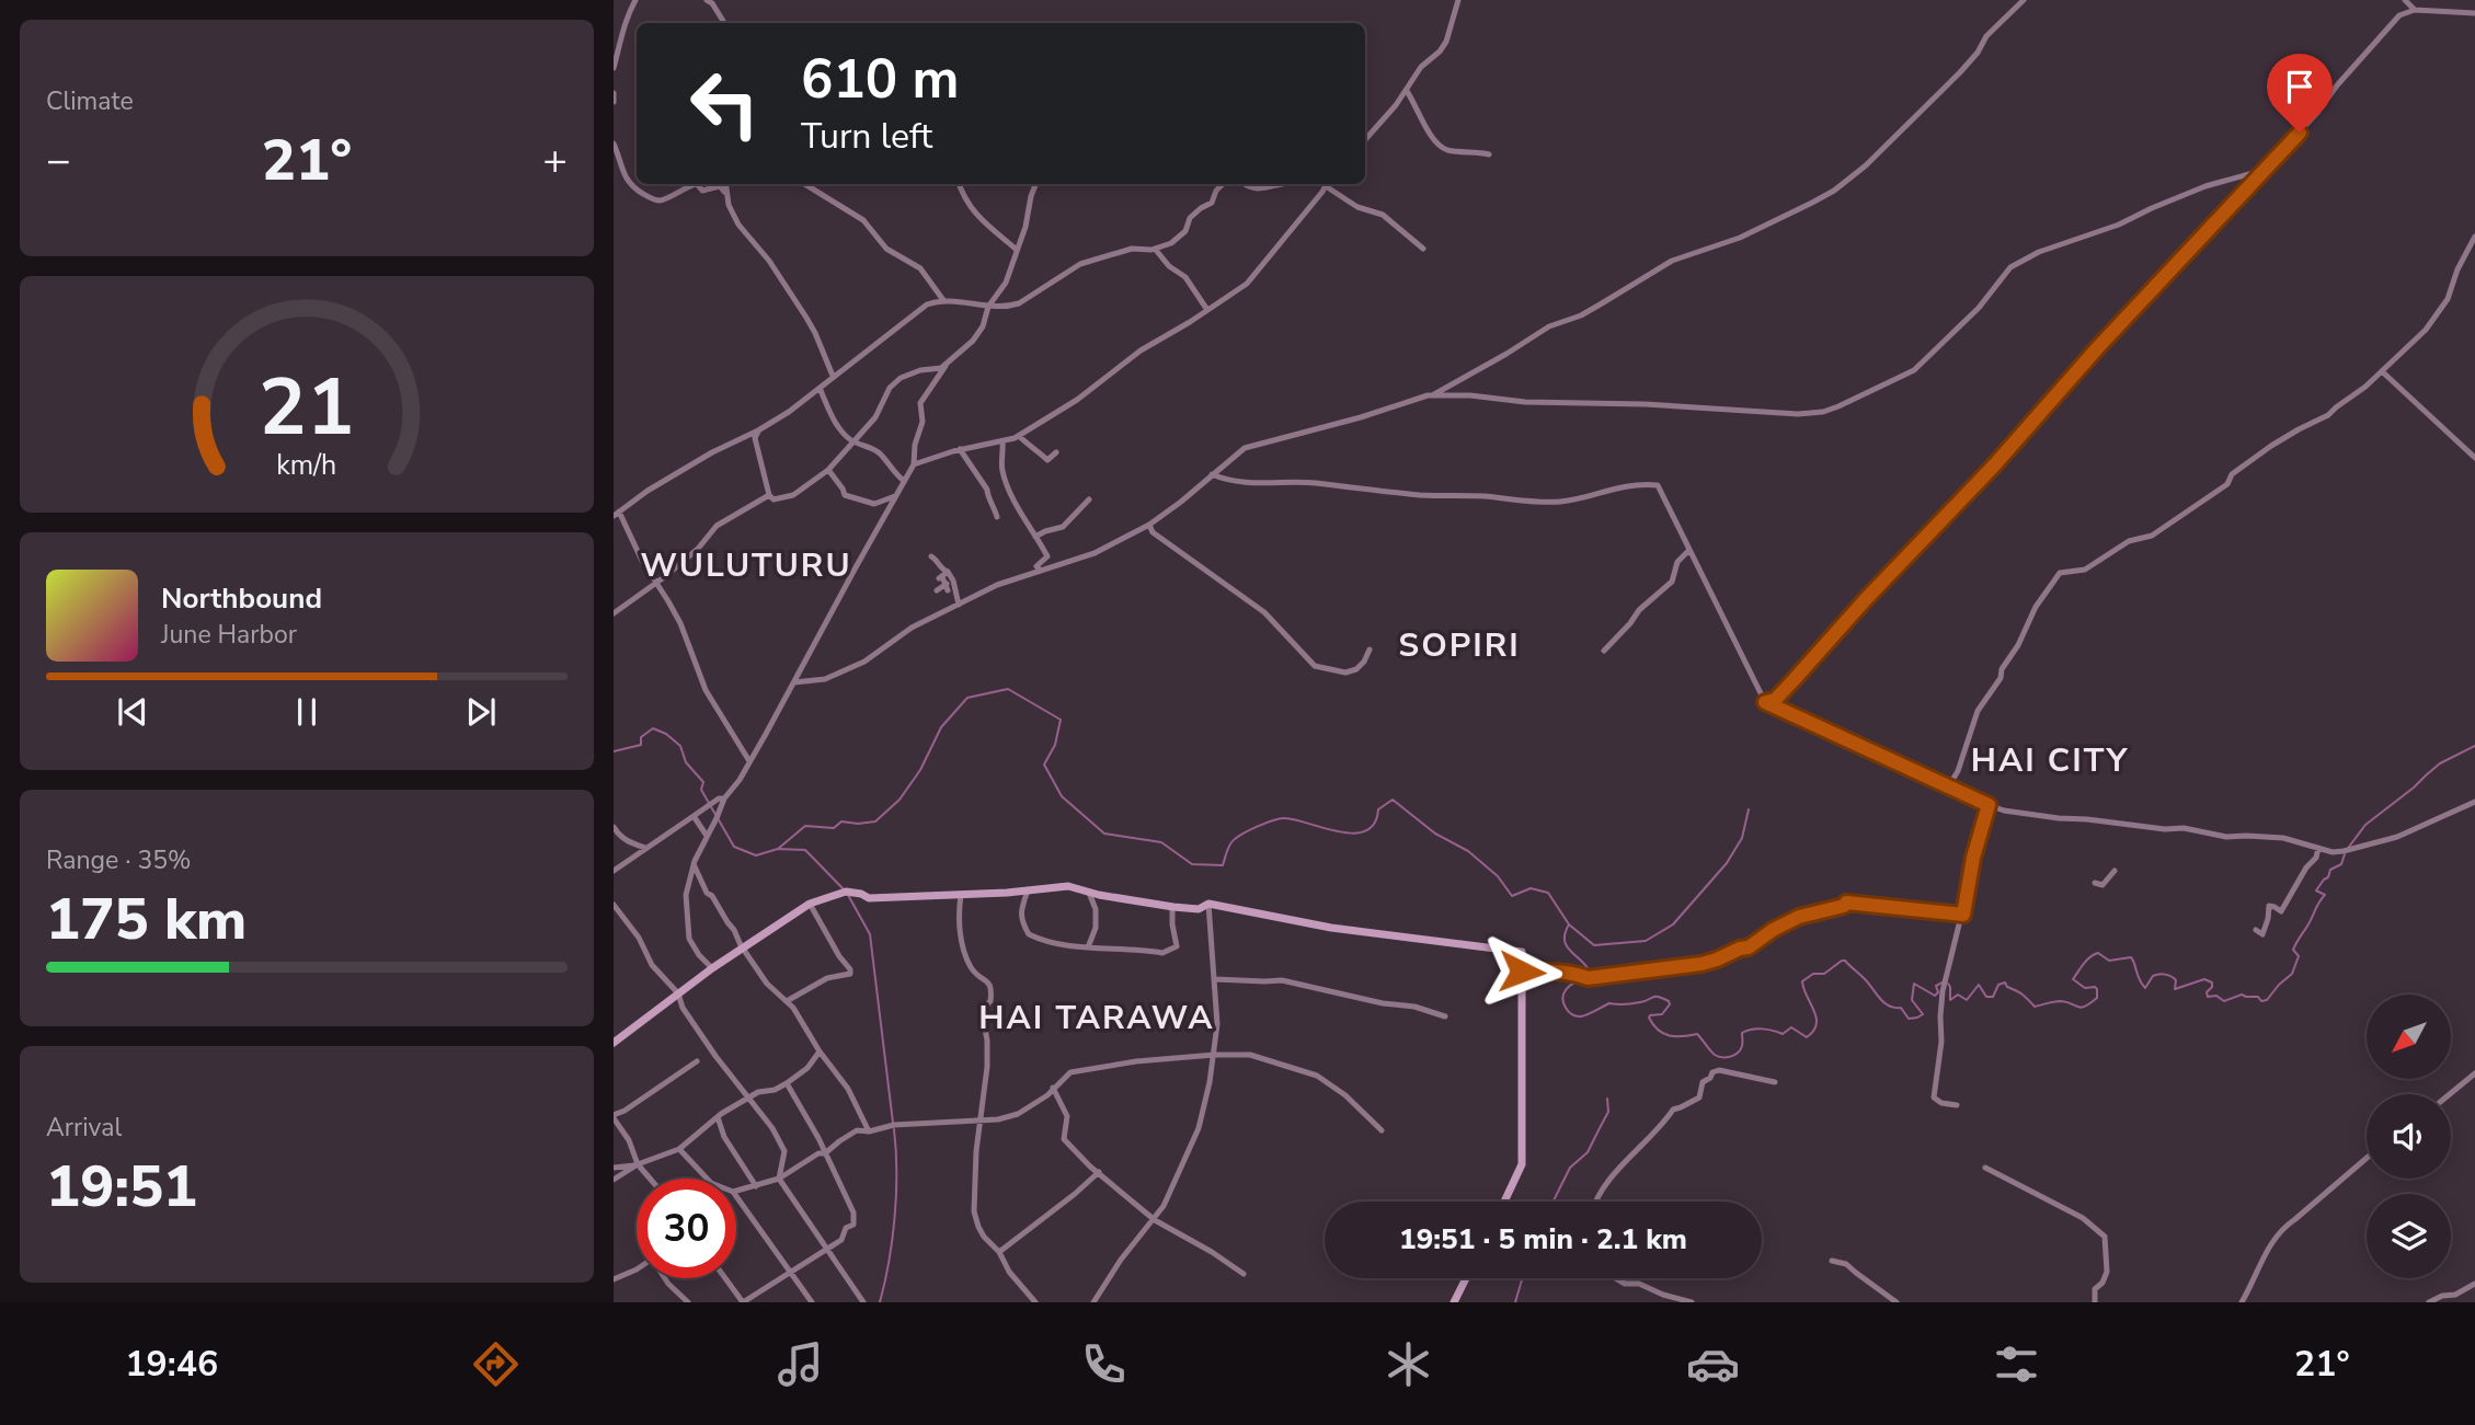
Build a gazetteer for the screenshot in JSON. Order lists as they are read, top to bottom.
{
  "districts": [
    "WULUTURU",
    "SOPIRI",
    "HAI CITY",
    "HAI TARAWA"
  ],
  "north": "bottom left",
  "page": {
    "tile": [
      "Climate",
      ["Range · 35%", "175 km"],
      ["Arrival", "19:51"]
    ],
    "turn": ["610 m", "Turn left"],
    "heat": ["−", "21°", "+"],
    "song": ["Northbound", "June Harbor"],
    "limit": "30",
    "trip": "19:51 · 5 min · 2.1 km",
    "tabs": ["19:46", "21°"],
    "gauge": ["21", "km/h"]
  }
}
